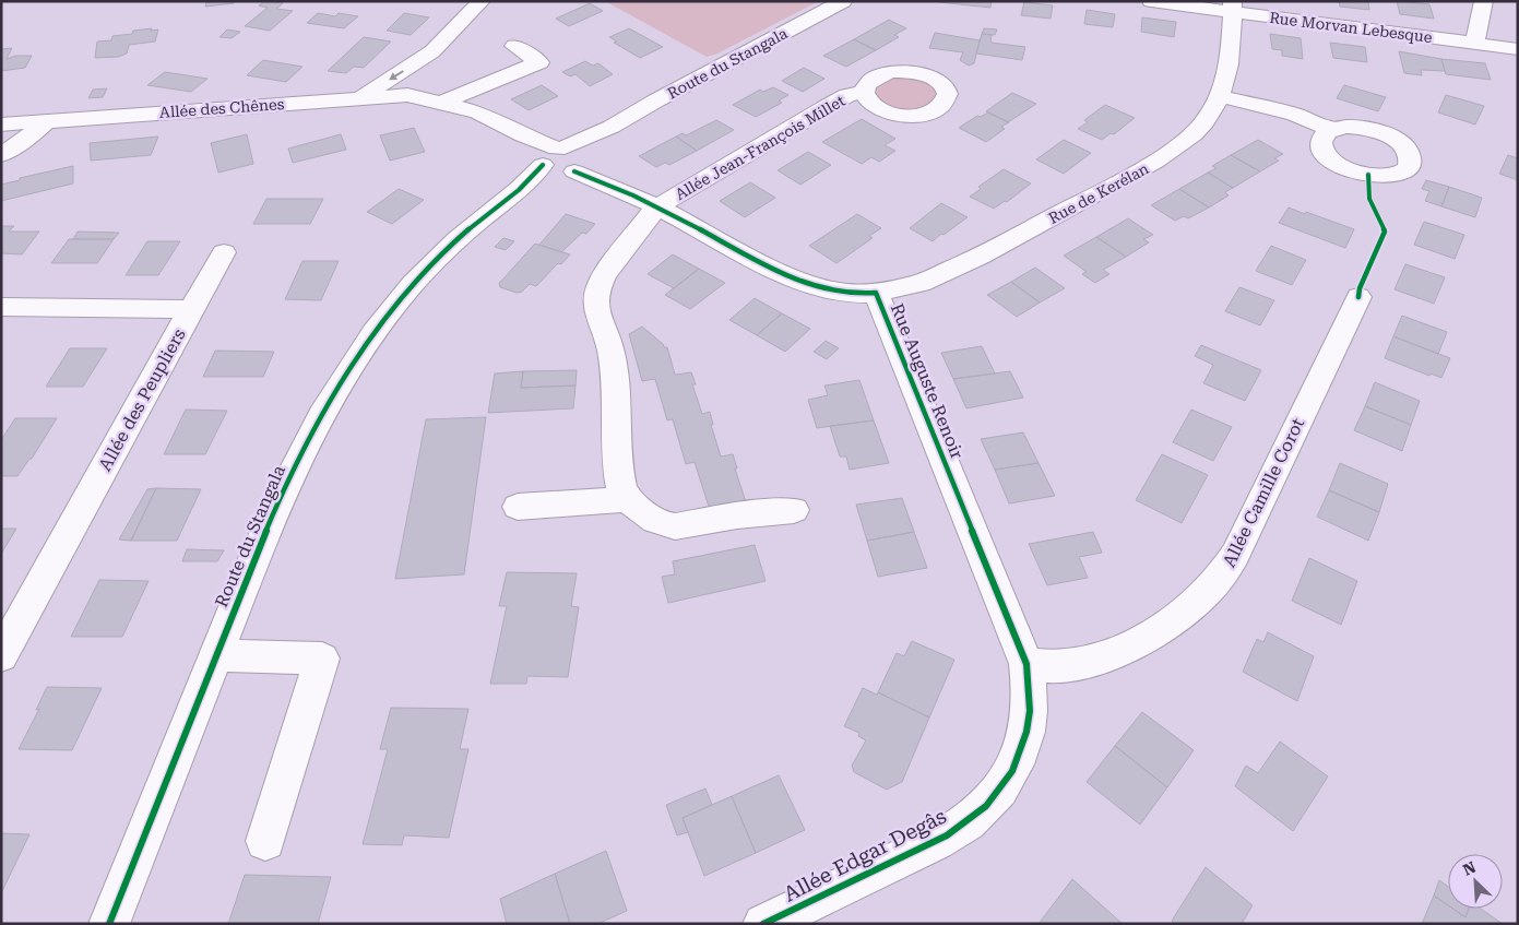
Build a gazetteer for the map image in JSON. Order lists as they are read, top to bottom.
{
  "streets": {
    "street": [
      "Rue Morvan Lebesque",
      "Route du Stangala",
      "Allée des Chênes",
      "Allée Jean-François Millet",
      "Rue de Kerélan",
      "Rue Auguste Renoir",
      "Allée des Peupliers",
      "Allée Camille Corot",
      "Allée Edgar Degâs"
    ]
  },
  "crossings": [
    ["Rue Morvan Lebesque", "Rue de Kerélan"],
    ["Route du Stangala", "Rue Auguste Renoir"],
    ["Allée Jean-François Millet", "Rue Auguste Renoir"],
    ["Rue de Kerélan", "Rue Auguste Renoir"],
    ["Rue Auguste Renoir", "Allée Camille Corot"],
    ["Rue Auguste Renoir", "Allée Edgar Degâs"],
    ["Allée Camille Corot", "Allée Edgar Degâs"]
  ],
  "north": "top left"
}
